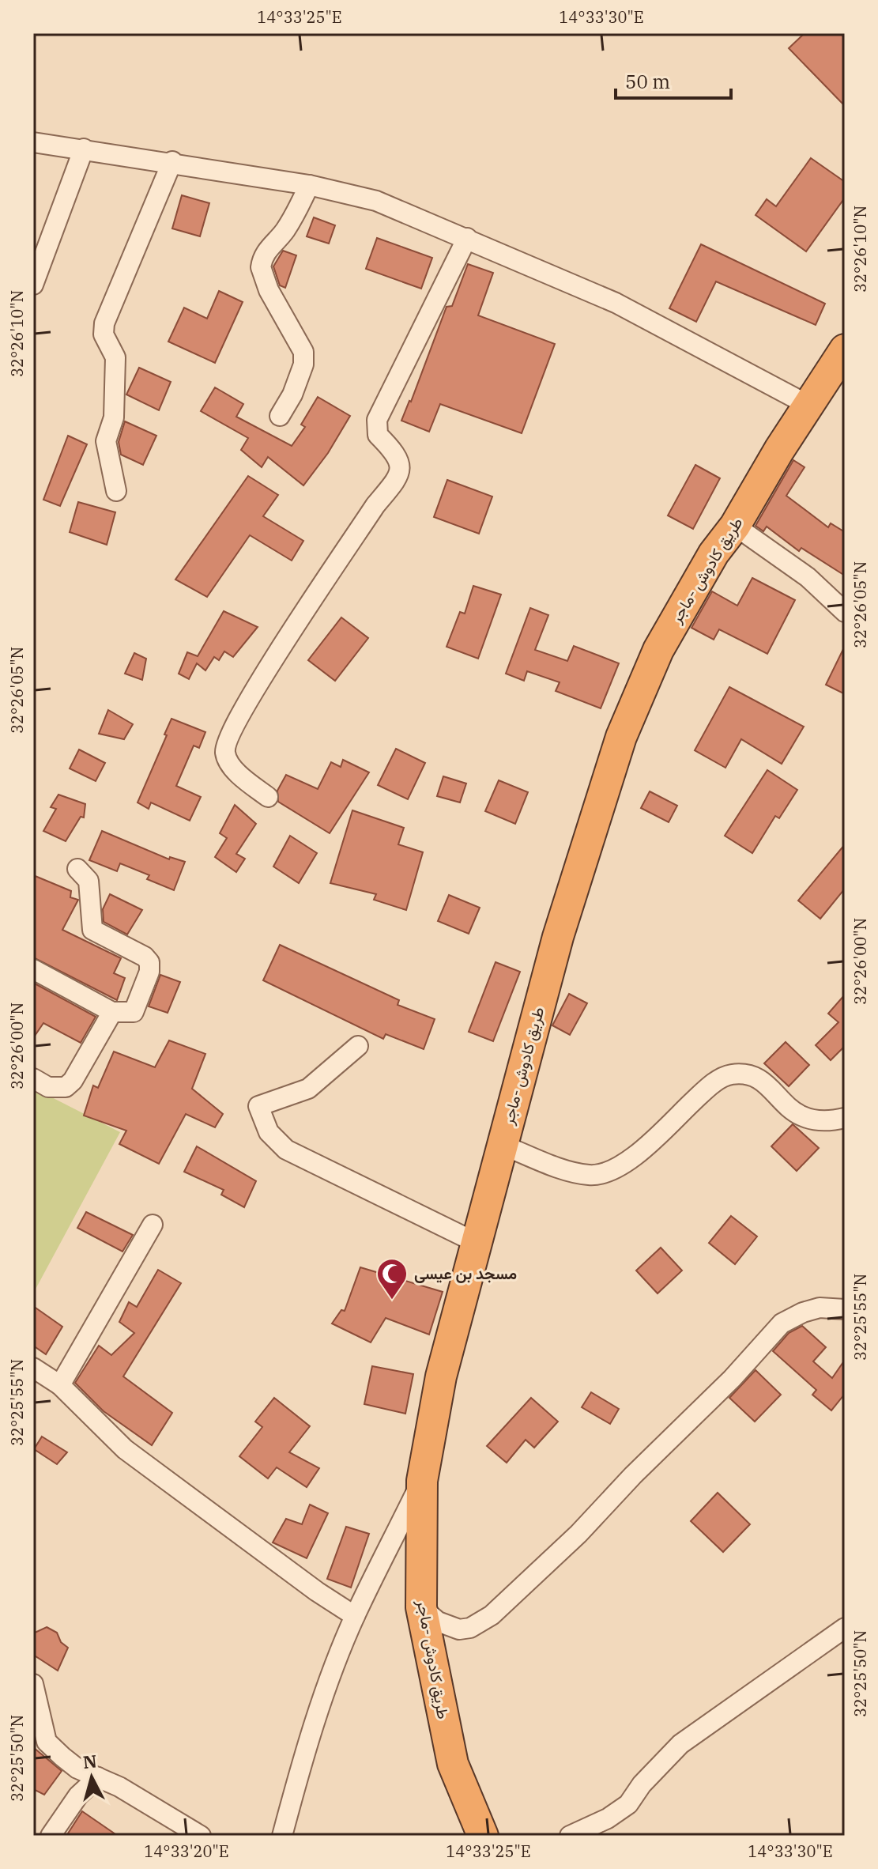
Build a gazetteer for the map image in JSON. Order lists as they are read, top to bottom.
{
  "streets": {
    "highway": ["طريق كادوش -ماجر"]
  },
  "places": {
    "mosque": ["مسجد بن عيسى"]
  },
  "scale_bar": "50 m",
  "north": "top",
  "coordinates": [
    "14°33'25\"E",
    "14°33'30\"E",
    "32°26'10\"N",
    "32°26'05\"N",
    "32°26'00\"N",
    "32°25'55\"N",
    "32°25'50\"N",
    "14°33'20\"E"
  ]
}
